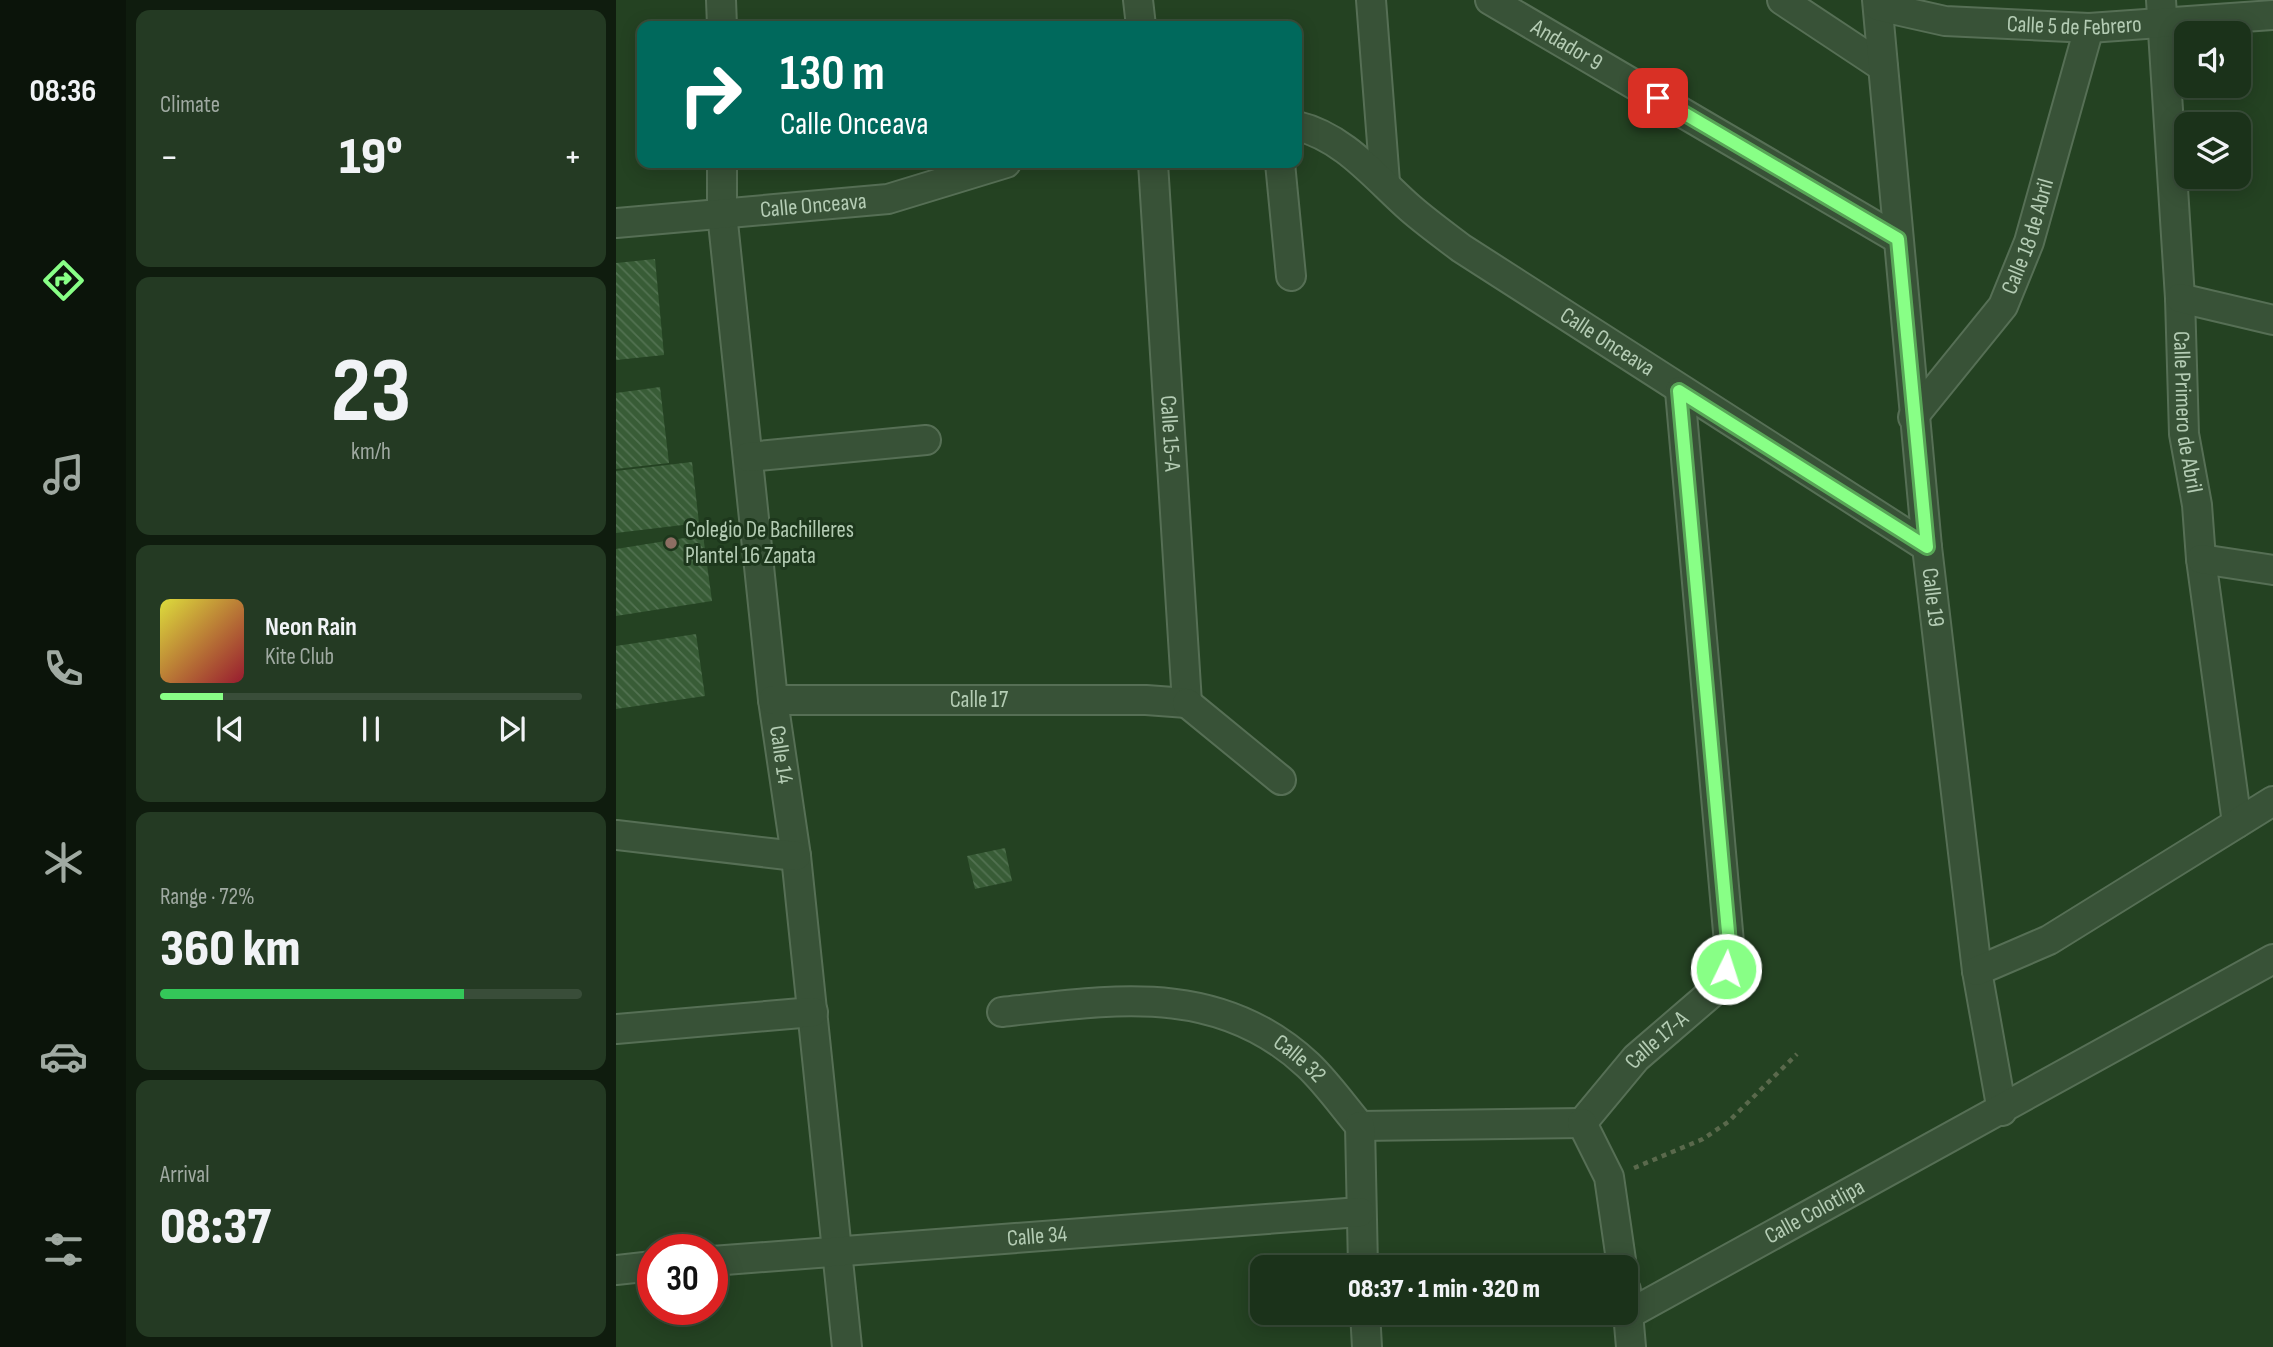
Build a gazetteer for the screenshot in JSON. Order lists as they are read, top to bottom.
{
  "streets": {
    "street": [
      "Calle 5 de Febrero",
      "Andador 9",
      "Calle Onceava",
      "Calle 18 de Abril",
      "Calle Primero de Abril",
      "Calle 15-A",
      "Calle 19",
      "Calle 17",
      "Calle 14",
      "Calle 17-A",
      "Calle 32",
      "Calle Colotlipa",
      "Calle 34"
    ]
  },
  "crossings": [
    ["Calle 5 de Febrero", "Calle 18 de Abril"],
    ["Calle 5 de Febrero", "Calle Primero de Abril"],
    ["Calle 5 de Febrero", "Calle 19"],
    ["Andador 9", "Calle 19"],
    ["Calle Onceava", "Calle 19"],
    ["Calle Onceava", "Calle 14"],
    ["Calle Onceava", "Calle 17-A"],
    ["Calle 18 de Abril", "Calle 19"],
    ["Calle 15-A", "Calle 17"],
    ["Calle 19", "Calle Colotlipa"],
    ["Calle 17", "Calle 14"],
    ["Calle 14", "Calle 34"]
  ],
  "places": ["Colegio De Bachilleres Plantel 16 Zapata"],
  "page": {
    "tabs": "08:36",
    "tile": [
      "Climate",
      ["23", "km/h"],
      ["Range · 72%", "360 km"],
      ["Arrival", "08:37"]
    ],
    "turn": ["130 m", "Calle Onceava"],
    "heat": ["−", "19°", "+"],
    "song": ["Neon Rain", "Kite Club"],
    "limit": "30",
    "trip": "08:37 · 1 min · 320 m"
  }
}
